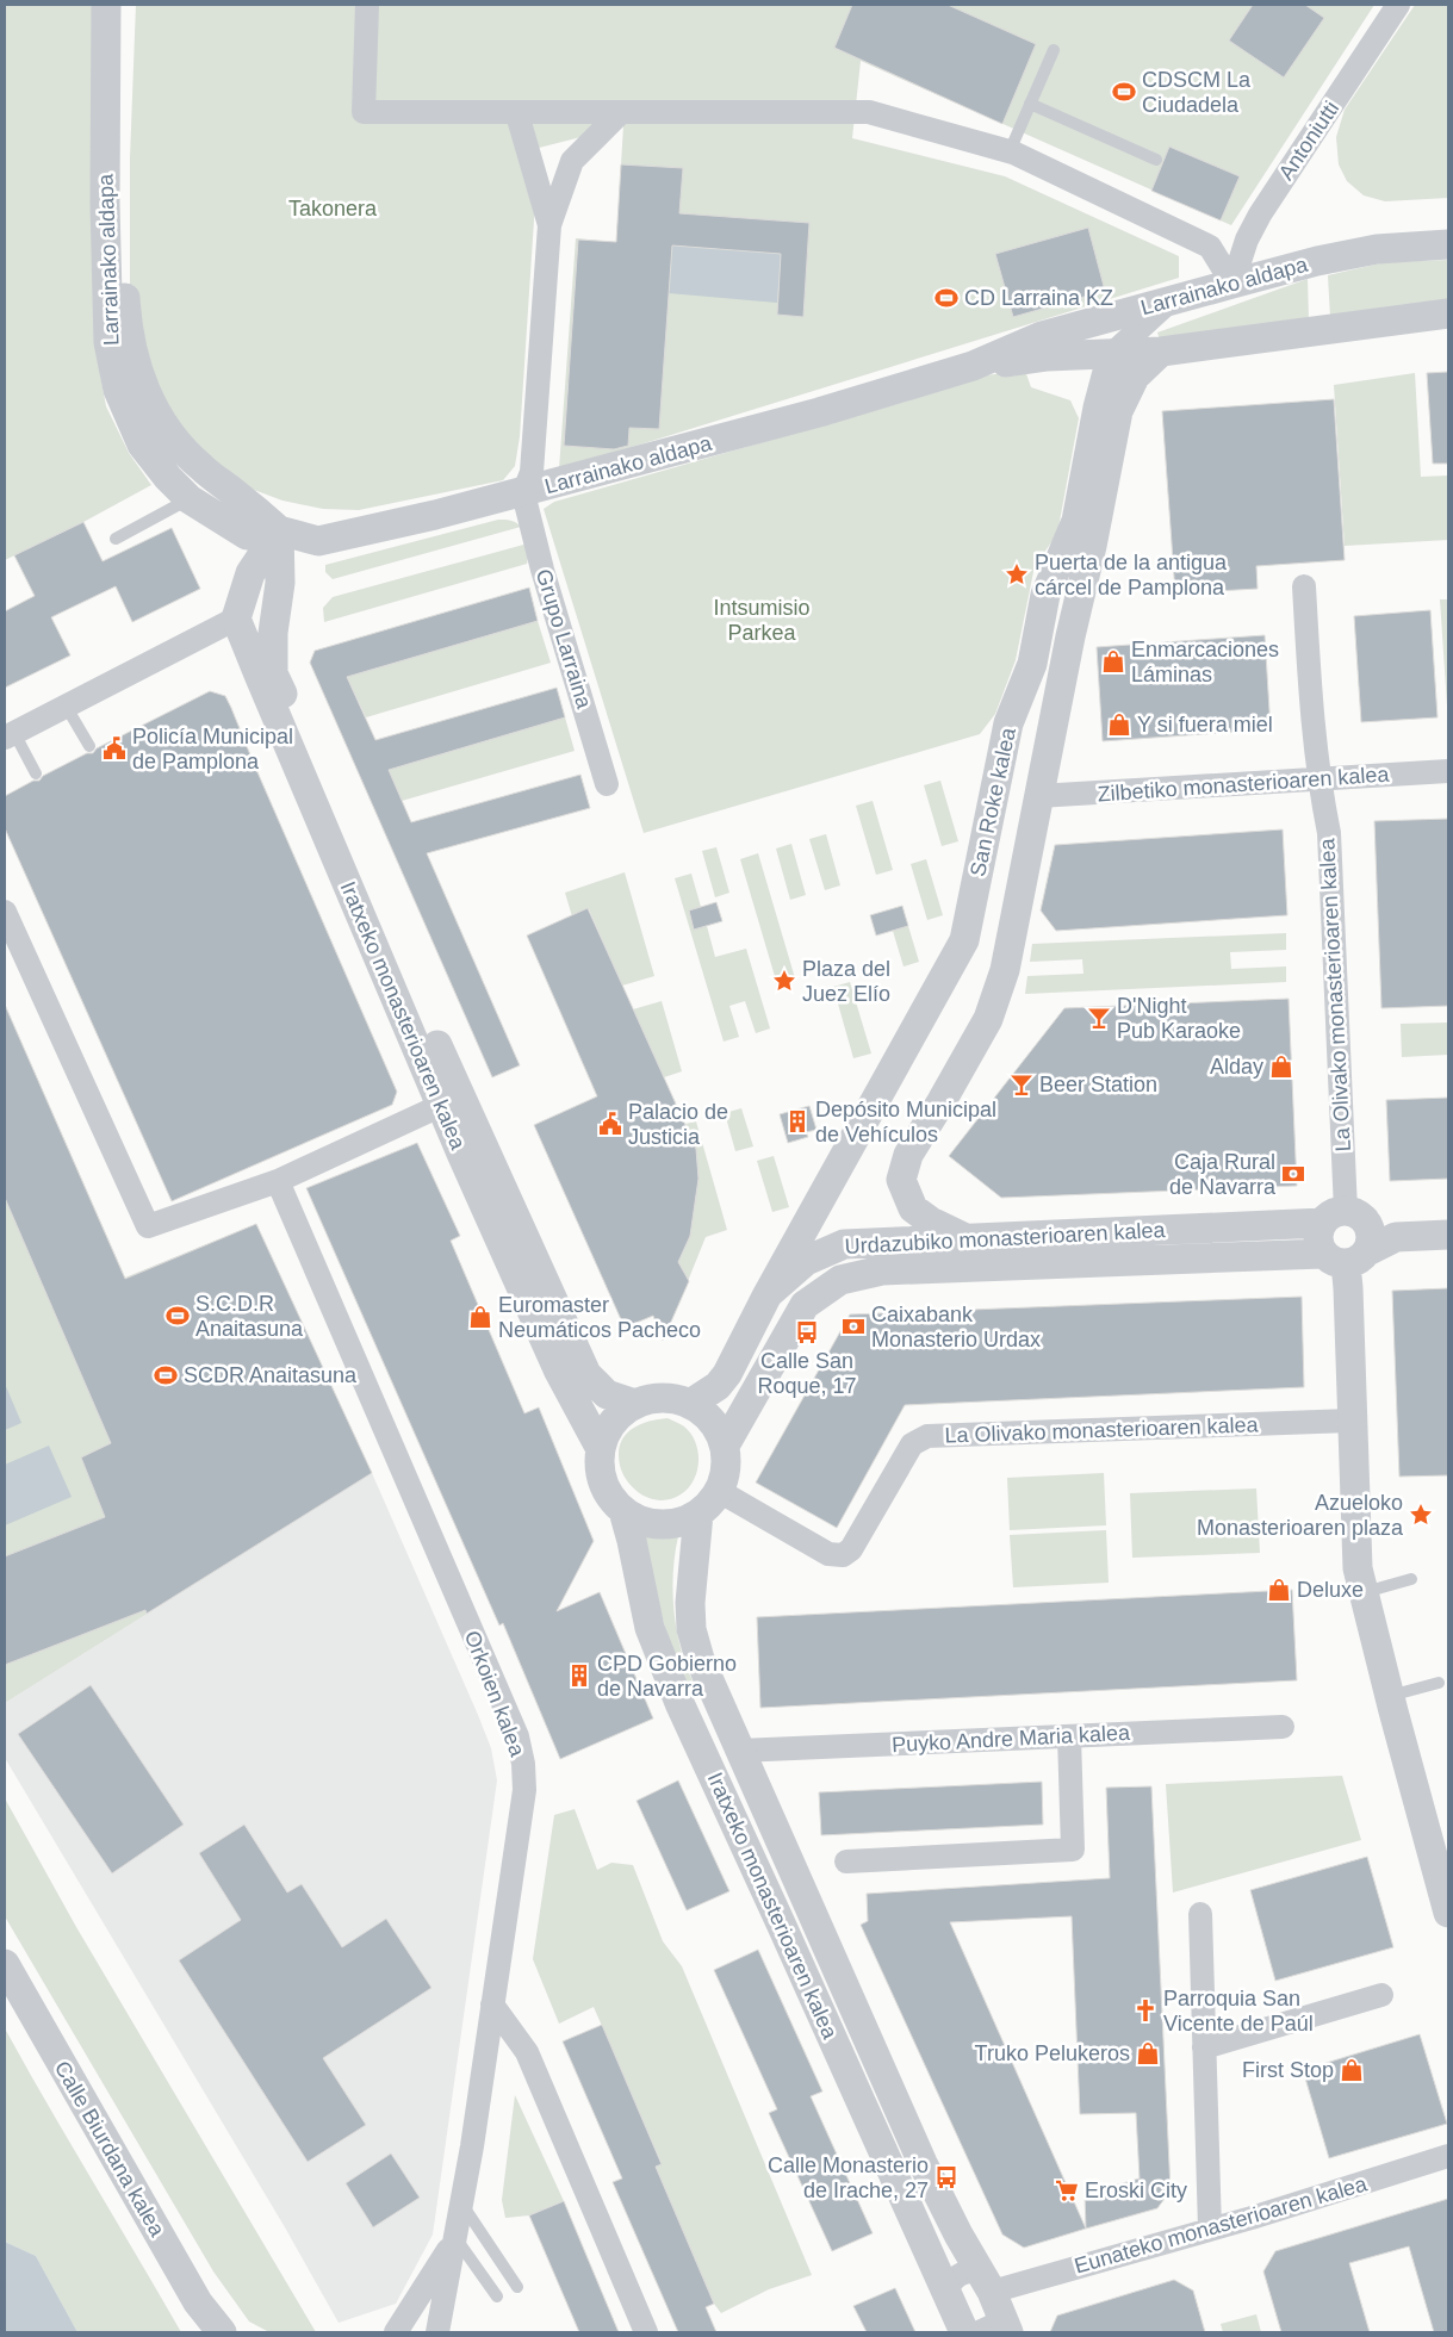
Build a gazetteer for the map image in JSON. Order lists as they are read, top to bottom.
{
  "streets": {
    "street": [
      "Antoniutti",
      "Larrainako aldapa",
      "Grupo Larraina",
      "Zilbetiko monasterioaren kalea",
      "San Roke kalea",
      "La Olivako monasterioaren kalea",
      "Iratxeko monasterioaren kalea",
      "Urdazubiko monasterioaren kalea",
      "Orkoien kalea",
      "Puyko Andre Maria kalea",
      "Calle Biurdana kalea",
      "Eunateko monasterioaren kalea"
    ]
  },
  "crossings": [
    ["Antoniutti", "Larrainako aldapa"],
    ["Larrainako aldapa", "Grupo Larraina"],
    ["Larrainako aldapa", "San Roke kalea"],
    ["Larrainako aldapa", "Iratxeko monasterioaren kalea"],
    ["Zilbetiko monasterioaren kalea", "San Roke kalea"],
    ["Zilbetiko monasterioaren kalea", "La Olivako monasterioaren kalea"],
    ["San Roke kalea", "Urdazubiko monasterioaren kalea"],
    ["La Olivako monasterioaren kalea", "Iratxeko monasterioaren kalea"],
    ["La Olivako monasterioaren kalea", "Urdazubiko monasterioaren kalea"],
    ["Iratxeko monasterioaren kalea", "Urdazubiko monasterioaren kalea"],
    ["Iratxeko monasterioaren kalea", "Puyko Andre Maria kalea"],
    ["Iratxeko monasterioaren kalea", "Eunateko monasterioaren kalea"]
  ],
  "parks": ["Takonera", "Intsumisio Parkea"],
  "places": {
    "sports": [
      "CDSCM La Ciudadela",
      "CD Larraina KZ",
      "S.C.D.R Anaitasuna",
      "SCDR Anaitasuna"
    ],
    "place": ["Puerta de la antigua cárcel de Pamplona", "Plaza del Juez Elío", "Azueloko Monasterioaren plaza"],
    "shop": [
      "Enmarcaciones Láminas",
      "Y si fuera miel",
      "Alday",
      "Euromaster Neumáticos Pacheco",
      "Deluxe",
      "Truko Pelukeros",
      "First Stop"
    ],
    "public building": ["Policía Municipal de Pamplona", "Palacio de Justicia"],
    "bar": ["D'Night Pub Karaoke", "Beer Station"],
    "building": ["Depósito Municipal de Vehículos", "CPD Gobierno de Navarra"],
    "bank": ["Caja Rural de Navarra", "Caixabank Monasterio Urdax"],
    "bus stop": ["Calle San Roque, 17", "Calle Monasterio de Irache, 27"],
    "church": ["Parroquia San Vicente de Paúl"],
    "supermarket": ["Eroski City"]
  }
}
